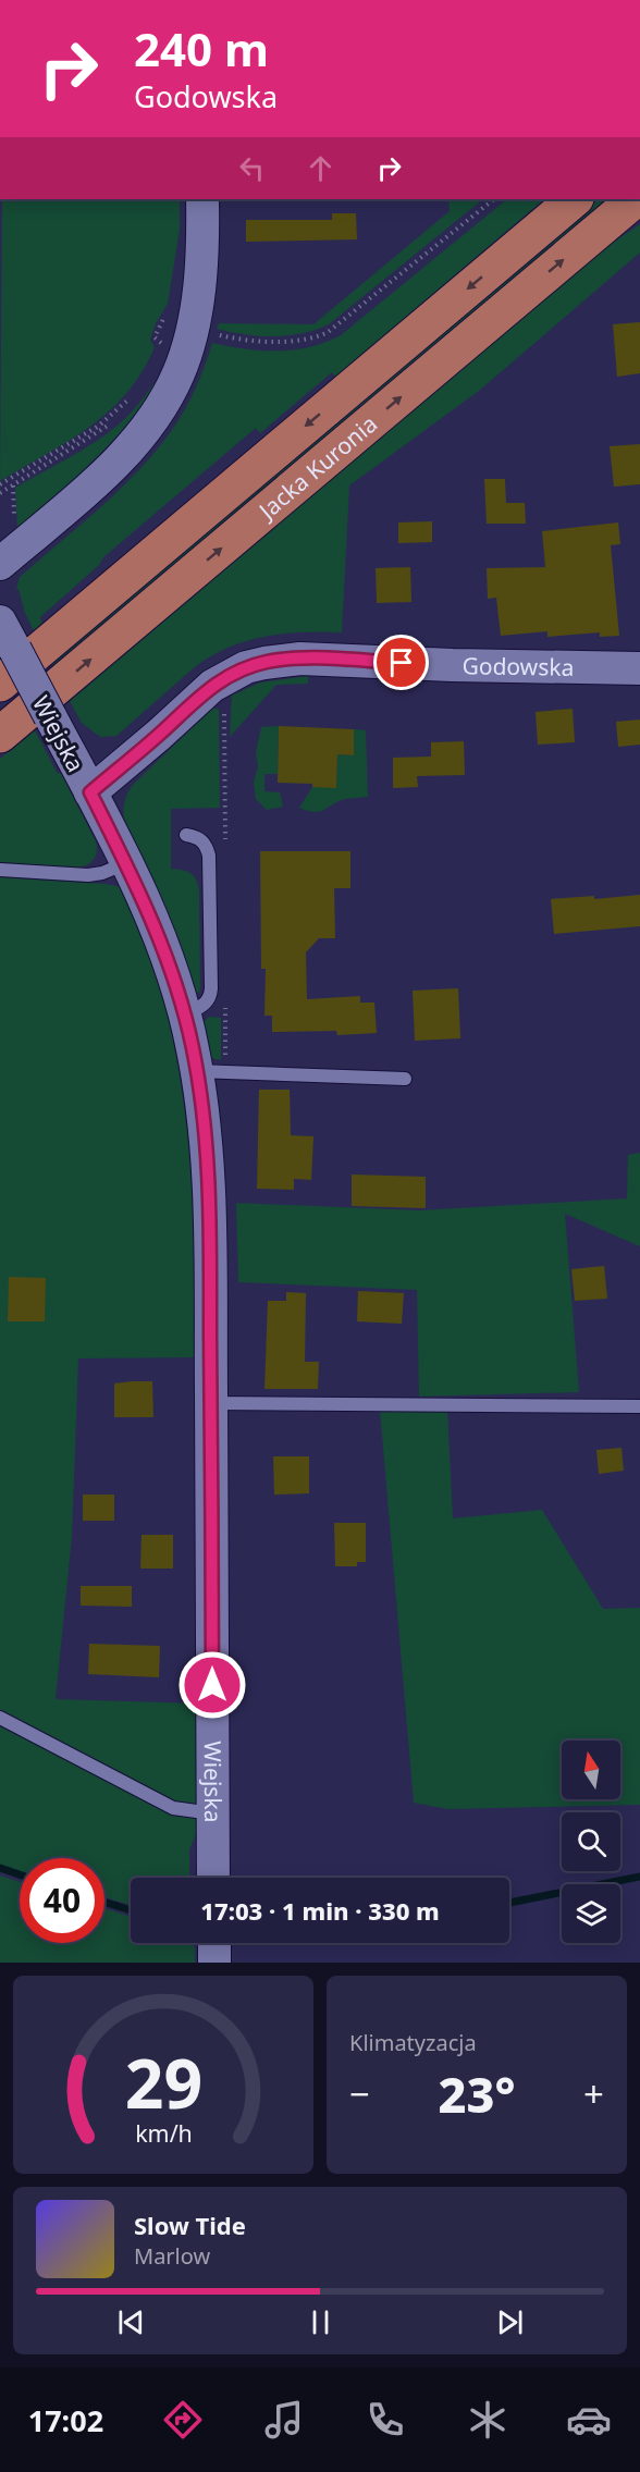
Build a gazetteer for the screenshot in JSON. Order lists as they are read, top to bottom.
{
  "streets": {
    "main road": ["Jacka Kuronia"],
    "street": ["Godowska", "Wiejska"]
  },
  "crossings": [
    ["Godowska", "Wiejska"]
  ],
  "north": "top",
  "page": {
    "turn": ["240 m", "Godowska"],
    "limit": "40",
    "trip": "17:03 · 1 min · 330 m",
    "tile": "Klimatyzacja",
    "heat": ["−", "23°", "+"],
    "song": ["Slow Tide", "Marlow"],
    "tabs": "17:02",
    "gauge": ["29", "km/h"]
  }
}
